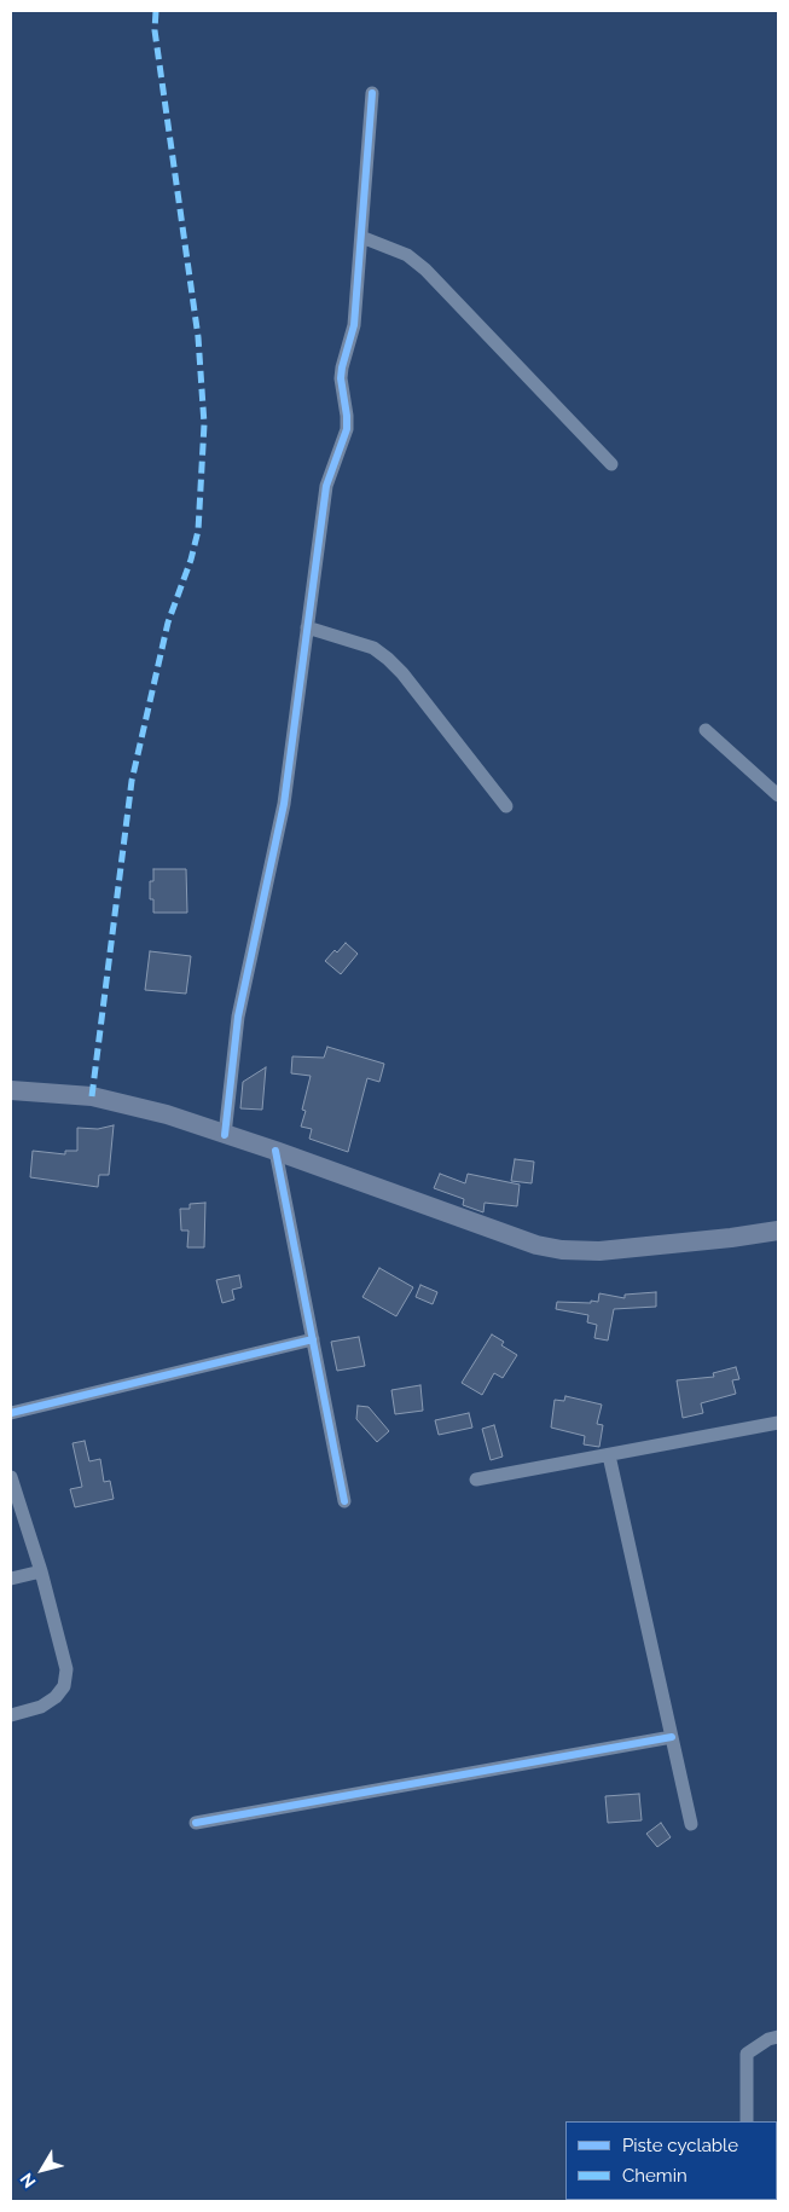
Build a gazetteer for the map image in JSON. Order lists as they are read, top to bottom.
{
  "legend": ["Piste cyclable", "Chemin"],
  "north": "bottom left"
}
